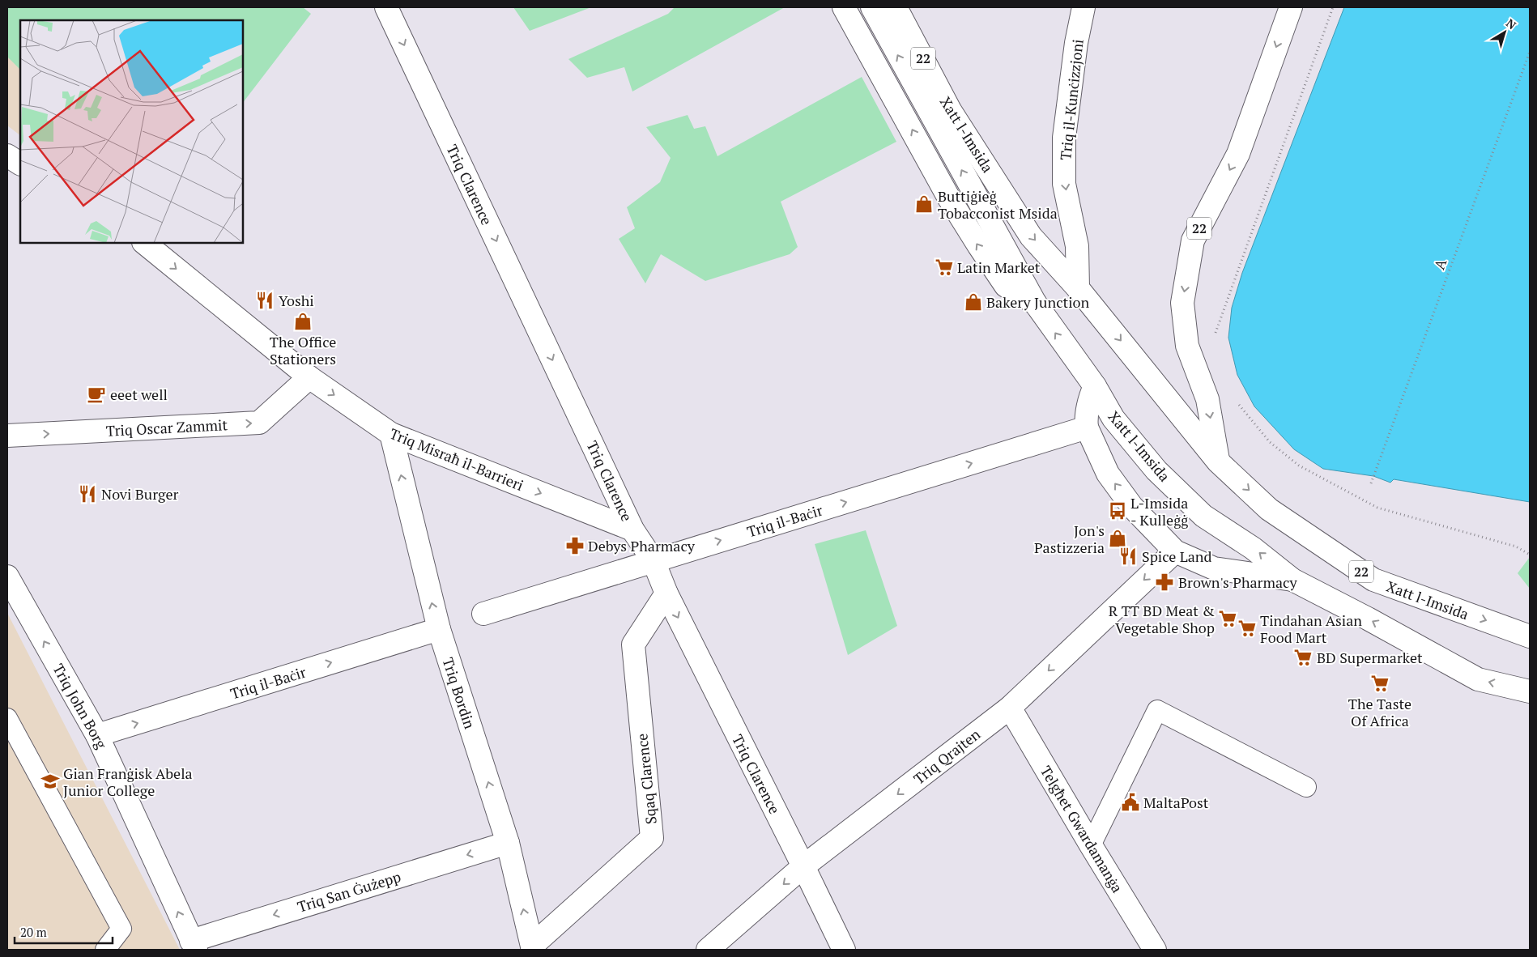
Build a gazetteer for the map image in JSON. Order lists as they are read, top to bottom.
{
  "streets": {
    "main road": [
      "22",
      "Triq il-Kunċizzjoni",
      "Xatt l-Imsida",
      "Triq Clarence",
      "Triq Oscar Zammit",
      "Triq Misraħ il-Barrieri",
      "Triq il-Baċir",
      "Triq Bordin",
      "Triq John Borg",
      "Triq Qrajten",
      "Sqaq Clarence",
      "Telgħet Gwardamanġa",
      "Triq San Ġużepp"
    ],
    "path": ["A"]
  },
  "crossings": [
    ["22", "Xatt l-Imsida"],
    ["Triq il-Kunċizzjoni", "Xatt l-Imsida"],
    ["Triq Clarence", "Triq Misraħ il-Barrieri"],
    ["Triq Clarence", "Triq il-Baċir"],
    ["Triq Clarence", "Triq Qrajten"],
    ["Triq Clarence", "Sqaq Clarence"],
    ["Triq Oscar Zammit", "Triq Misraħ il-Barrieri"],
    ["Triq Misraħ il-Barrieri", "Triq Bordin"],
    ["Triq il-Baċir", "Triq Bordin"],
    ["Triq il-Baċir", "Triq John Borg"],
    ["Triq Bordin", "Sqaq Clarence"],
    ["Triq Bordin", "Triq San Ġużepp"],
    ["Triq John Borg", "Triq San Ġużepp"],
    ["Triq Qrajten", "Telgħet Gwardamanġa"]
  ],
  "one_way": [
    "Triq Clarence",
    "Triq Oscar Zammit",
    "Triq Misraħ il-Barrieri",
    "Triq il-Baċir",
    "Triq Bordin",
    "Triq John Borg",
    "Triq Qrajten",
    "Triq San Ġużepp"
  ],
  "places": {
    "shop": [
      "Buttiġieġ Tobacconist Msida",
      "Bakery Junction",
      "The Office Stationers",
      "Jon's Pastizzeria"
    ],
    "supermarket": [
      "Latin Market",
      "R TT BD Meat & Vegetable Shop",
      "Tindahan Asian Food Mart",
      "BD Supermarket",
      "The Taste Of Africa"
    ],
    "restaurant": ["Yoshi", "Novi Burger", "Spice Land"],
    "cafe": ["eeet well"],
    "bus stop": ["L-Imsida - Kulleġġ"],
    "pharmacy": ["Debys Pharmacy", "Brown's Pharmacy"],
    "school or university": ["Gian Franġisk Abela Junior College"],
    "public building": ["MaltaPost"]
  },
  "scale_bar": "20 m",
  "north": "top right"
}
